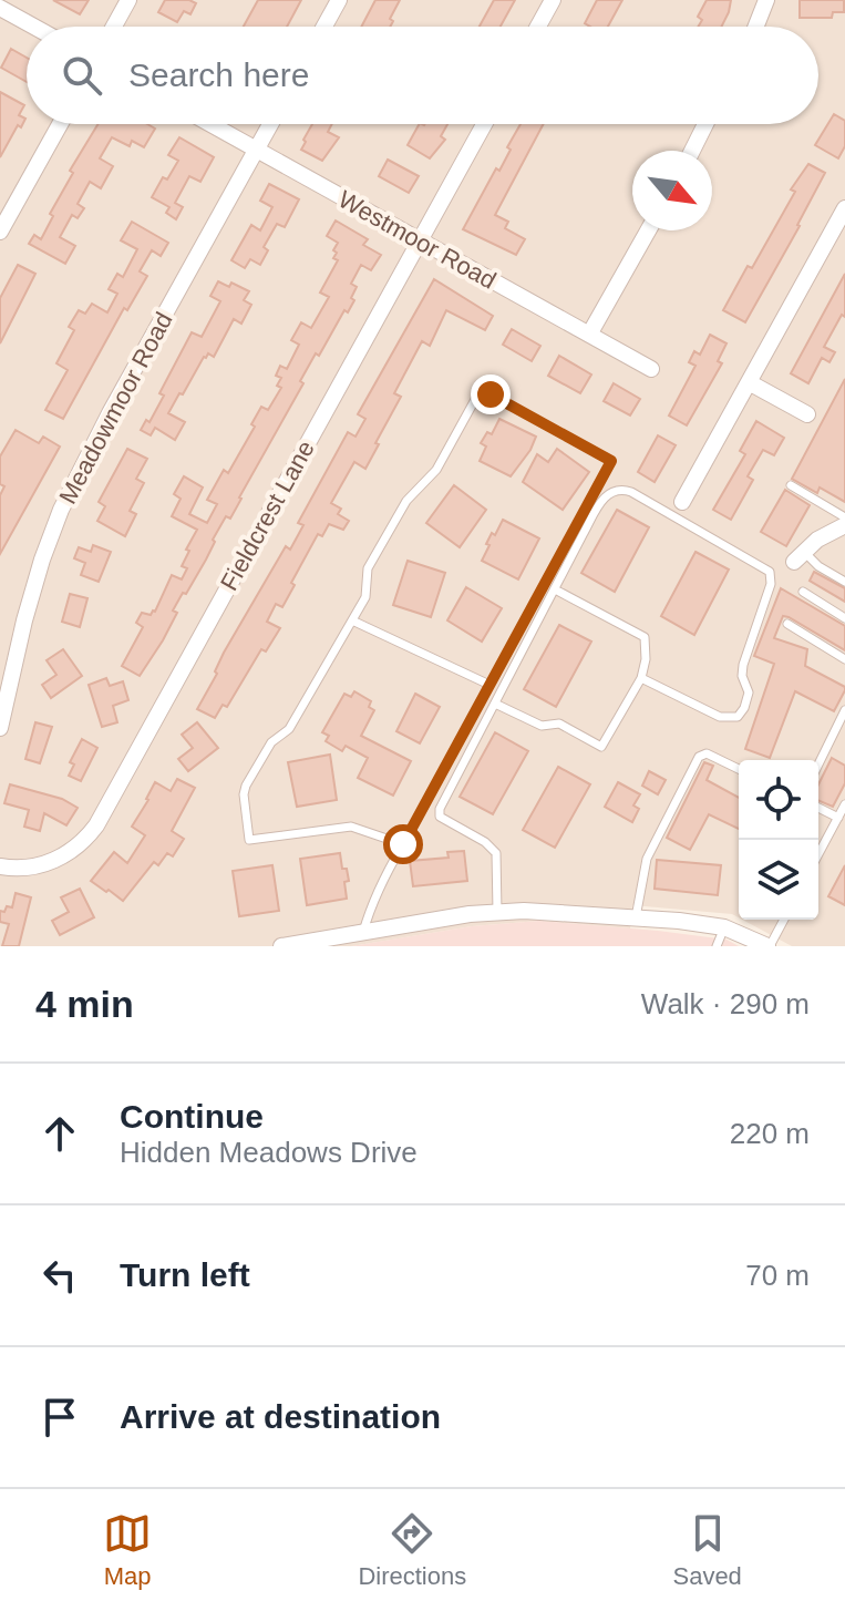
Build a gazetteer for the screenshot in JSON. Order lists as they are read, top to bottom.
{
  "streets": {
    "street": ["Westmoor Road", "Meadowmoor Road", "Fieldcrest Lane"]
  },
  "crossings": [
    ["Westmoor Road", "Meadowmoor Road"],
    ["Westmoor Road", "Fieldcrest Lane"]
  ],
  "north": "bottom right",
  "page": {
    "search": "Search here",
    "heading": ["4 min", "Walk · 290 m"],
    "list": [
      ["Continue", "Hidden Meadows Drive", "220 m"],
      ["Turn left", "70 m"],
      "Arrive at destination"
    ],
    "nav": ["Map", "Directions", "Saved"]
  }
}
